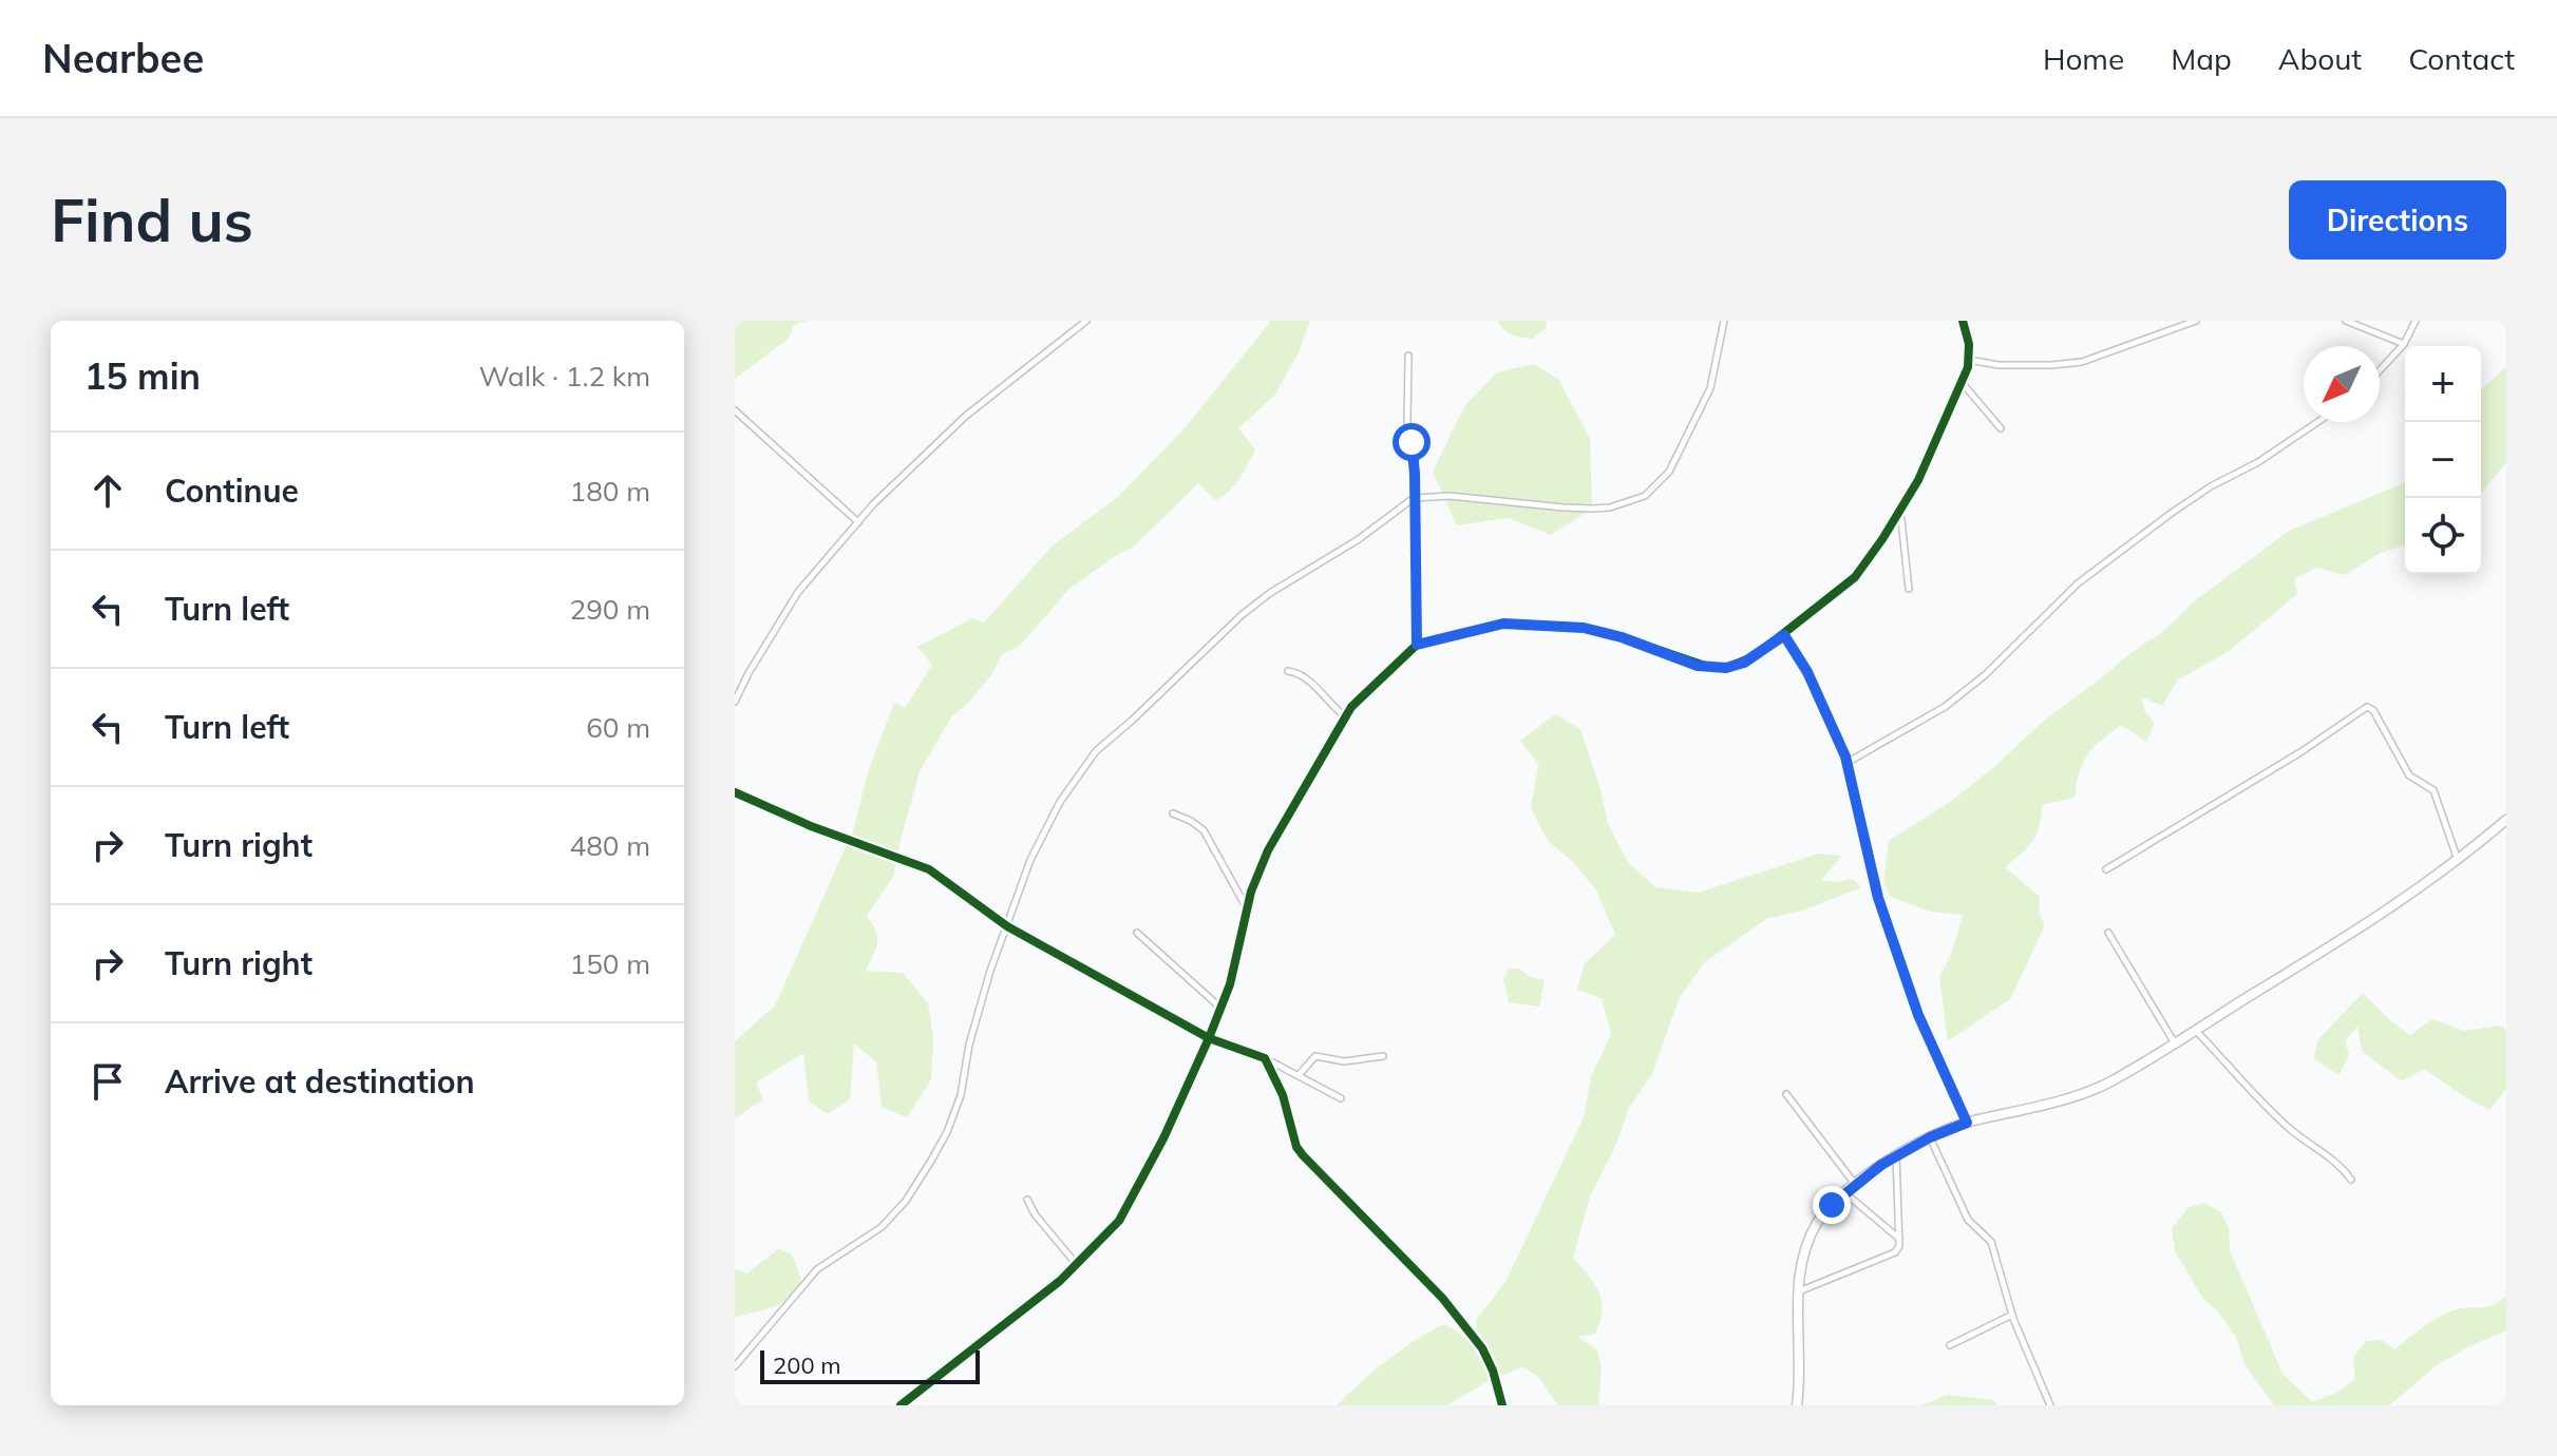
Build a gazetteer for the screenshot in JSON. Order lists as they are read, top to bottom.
{
  "scale_bar": "200 m",
  "north": "bottom left",
  "page": {
    "header": "Nearbee",
    "nav": [
      "Home",
      "Map",
      "About",
      "Contact"
    ],
    "buttons": "Directions",
    "title": "Find us",
    "heading": ["15 min", "Walk · 1.2 km"],
    "map_buttons": ["+", "−"],
    "list": [
      ["Continue", "180 m"],
      ["Turn left", "290 m"],
      ["Turn left", "60 m"],
      ["Turn right", "480 m"],
      ["Turn right", "150 m"],
      "Arrive at destination"
    ],
    "scale": "200 m"
  }
}
